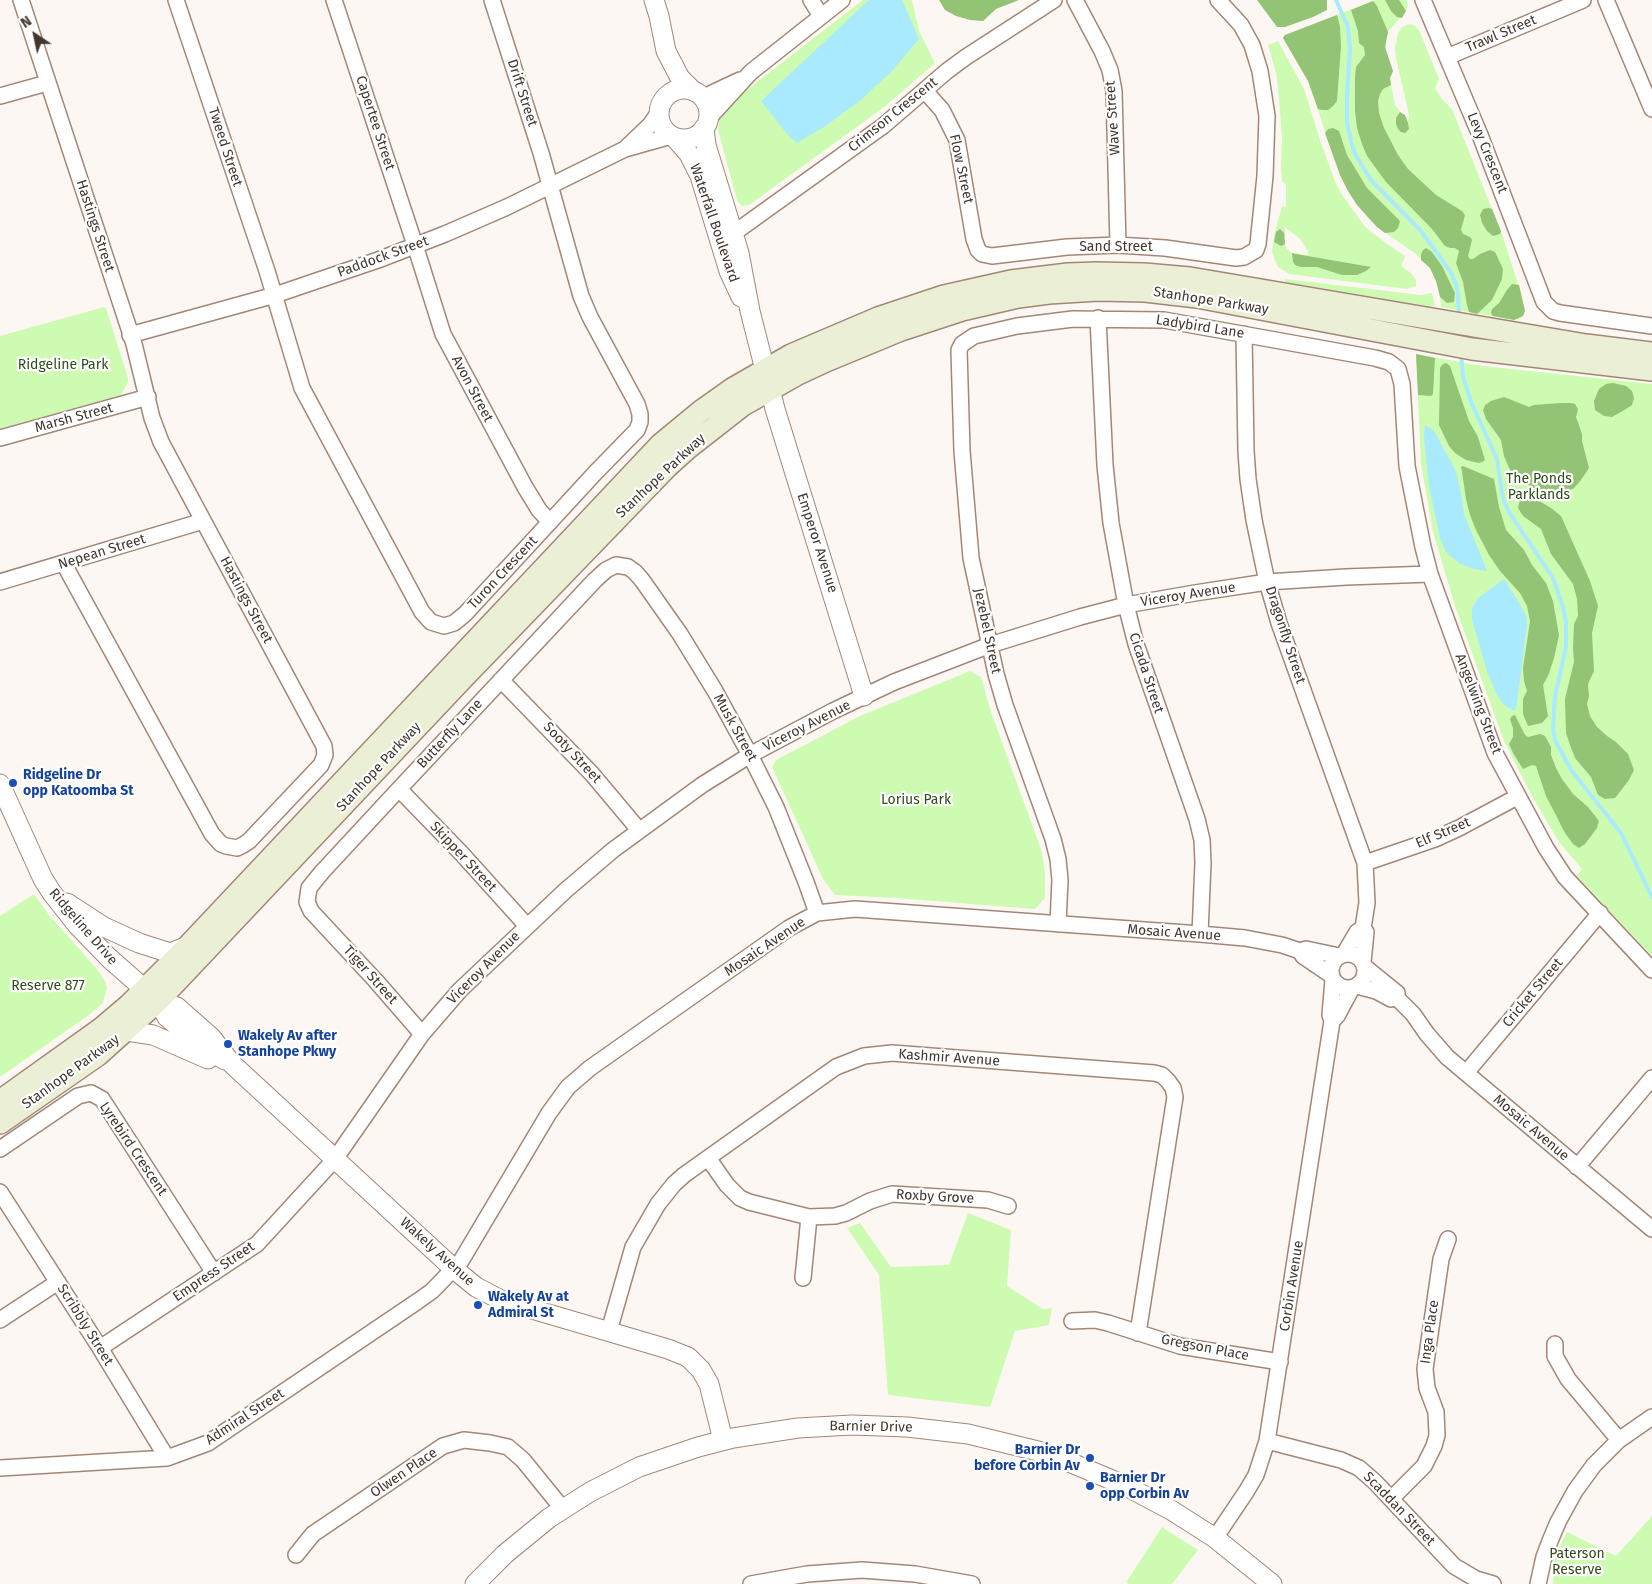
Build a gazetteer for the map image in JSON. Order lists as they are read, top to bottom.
{
  "streets": {
    "main road": ["Stanhope Parkway"],
    "street": [
      "Trawl Street",
      "Drift Street",
      "Crimson Crescent",
      "Wave Street",
      "Capertee Street",
      "Tweed Street",
      "Levy Crescent",
      "Flow Street",
      "Waterfall Boulevard",
      "Hastings Street",
      "Sand Street",
      "Paddock Street",
      "Ladybird Lane",
      "Avon Street",
      "Marsh Street",
      "Emperor Avenue",
      "Nepean Street",
      "Turon Crescent",
      "Viceroy Avenue",
      "Jezebel Street",
      "Dragonfly Street",
      "Cicada Street",
      "Angelwing Street",
      "Musk Street",
      "Butterfly Lane",
      "Sooty Street",
      "Elf Street",
      "Skipper Street",
      "Ridgeline Drive",
      "Mosaic Avenue",
      "Tiger Street",
      "Cricket Street",
      "Kashmir Avenue",
      "Lyrebird Crescent",
      "Roxby Grove",
      "Wakely Avenue",
      "Empress Street",
      "Corbin Avenue",
      "Scribbly Street",
      "Inga Place",
      "Gregson Place",
      "Admiral Street",
      "Barnier Drive",
      "Olwen Place",
      "Scaddan Street"
    ]
  },
  "crossings": [
    ["Trawl Street", "Levy Crescent"],
    ["Drift Street", "Paddock Street"],
    ["Drift Street", "Turon Crescent"],
    ["Crimson Crescent", "Flow Street"],
    ["Crimson Crescent", "Waterfall Boulevard"],
    ["Wave Street", "Sand Street"],
    ["Capertee Street", "Paddock Street"],
    ["Capertee Street", "Avon Street"],
    ["Tweed Street", "Paddock Street"],
    ["Tweed Street", "Turon Crescent"],
    ["Flow Street", "Sand Street"],
    ["Waterfall Boulevard", "Paddock Street"],
    ["Waterfall Boulevard", "Stanhope Parkway"],
    ["Waterfall Boulevard", "Emperor Avenue"],
    ["Hastings Street", "Paddock Street"],
    ["Hastings Street", "Marsh Street"],
    ["Hastings Street", "Nepean Street"],
    ["Paddock Street", "Avon Street"],
    ["Paddock Street", "Turon Crescent"],
    ["Stanhope Parkway", "Emperor Avenue"],
    ["Stanhope Parkway", "Ridgeline Drive"],
    ["Stanhope Parkway", "Wakely Avenue"],
    ["Ladybird Lane", "Jezebel Street"],
    ["Ladybird Lane", "Dragonfly Street"],
    ["Ladybird Lane", "Cicada Street"],
    ["Ladybird Lane", "Angelwing Street"],
    ["Avon Street", "Turon Crescent"],
    ["Emperor Avenue", "Viceroy Avenue"],
    ["Viceroy Avenue", "Jezebel Street"],
    ["Viceroy Avenue", "Dragonfly Street"],
    ["Viceroy Avenue", "Cicada Street"],
    ["Viceroy Avenue", "Angelwing Street"],
    ["Viceroy Avenue", "Musk Street"],
    ["Viceroy Avenue", "Sooty Street"],
    ["Viceroy Avenue", "Skipper Street"],
    ["Viceroy Avenue", "Tiger Street"],
    ["Viceroy Avenue", "Wakely Avenue"],
    ["Viceroy Avenue", "Empress Street"],
    ["Jezebel Street", "Mosaic Avenue"],
    ["Dragonfly Street", "Elf Street"],
    ["Dragonfly Street", "Mosaic Avenue"],
    ["Dragonfly Street", "Corbin Avenue"],
    ["Cicada Street", "Mosaic Avenue"],
    ["Angelwing Street", "Elf Street"],
    ["Angelwing Street", "Cricket Street"],
    ["Musk Street", "Butterfly Lane"],
    ["Musk Street", "Mosaic Avenue"],
    ["Butterfly Lane", "Sooty Street"],
    ["Butterfly Lane", "Skipper Street"],
    ["Butterfly Lane", "Tiger Street"],
    ["Ridgeline Drive", "Wakely Avenue"],
    ["Mosaic Avenue", "Cricket Street"],
    ["Mosaic Avenue", "Wakely Avenue"],
    ["Mosaic Avenue", "Corbin Avenue"],
    ["Mosaic Avenue", "Admiral Street"],
    ["Kashmir Avenue", "Roxby Grove"],
    ["Kashmir Avenue", "Wakely Avenue"],
    ["Kashmir Avenue", "Gregson Place"],
    ["Lyrebird Crescent", "Empress Street"],
    ["Wakely Avenue", "Empress Street"],
    ["Wakely Avenue", "Admiral Street"],
    ["Wakely Avenue", "Barnier Drive"],
    ["Empress Street", "Scribbly Street"],
    ["Corbin Avenue", "Gregson Place"],
    ["Corbin Avenue", "Barnier Drive"],
    ["Corbin Avenue", "Scaddan Street"],
    ["Scribbly Street", "Admiral Street"],
    ["Inga Place", "Scaddan Street"],
    ["Barnier Drive", "Olwen Place"]
  ],
  "parks": [
    "Ridgeline Park",
    "The Ponds Parklands",
    "Lorius Park",
    "Reserve 877",
    "Paterson Reserve"
  ],
  "places": [
    "Ridgeline Dr opp Katoomba St",
    "Wakely Av after Stanhope Pkwy",
    "Wakely Av at Admiral St",
    "Barnier Dr before Corbin Av",
    "Barnier Dr opp Corbin Av"
  ],
  "north": "top left"
}
